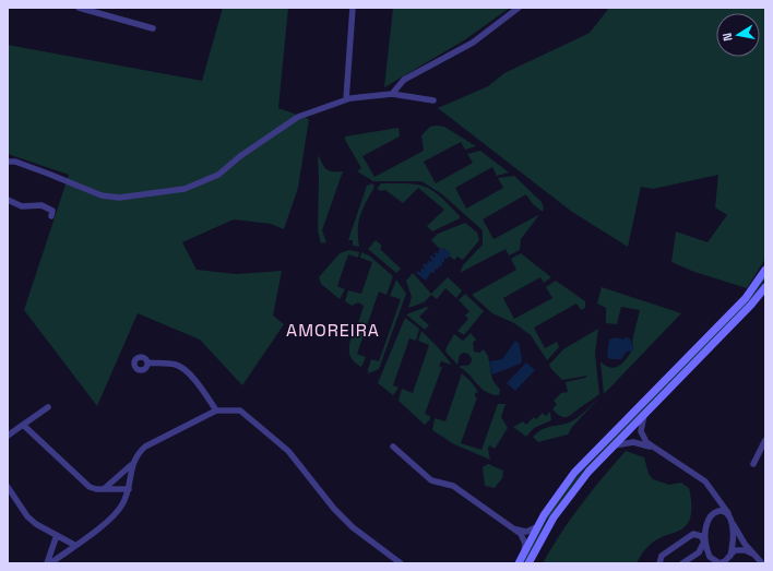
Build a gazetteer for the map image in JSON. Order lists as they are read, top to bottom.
{
  "districts": ["AMOREIRA"],
  "north": "left"
}
